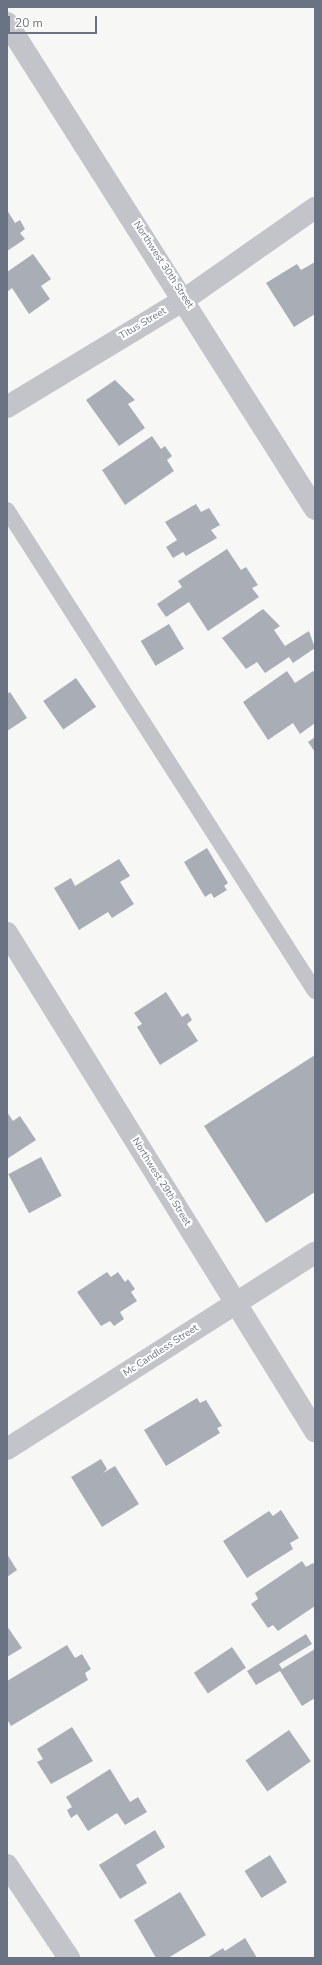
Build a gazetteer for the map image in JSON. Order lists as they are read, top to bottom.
{
  "streets": {
    "street": [
      "Northwest 30th Street",
      "Titus Street",
      "Northwest 29th Street",
      "Mc Candless Street"
    ]
  },
  "crossings": [
    ["Northwest 30th Street", "Titus Street"],
    ["Northwest 29th Street", "Mc Candless Street"]
  ],
  "scale_bar": "20 m"
}
